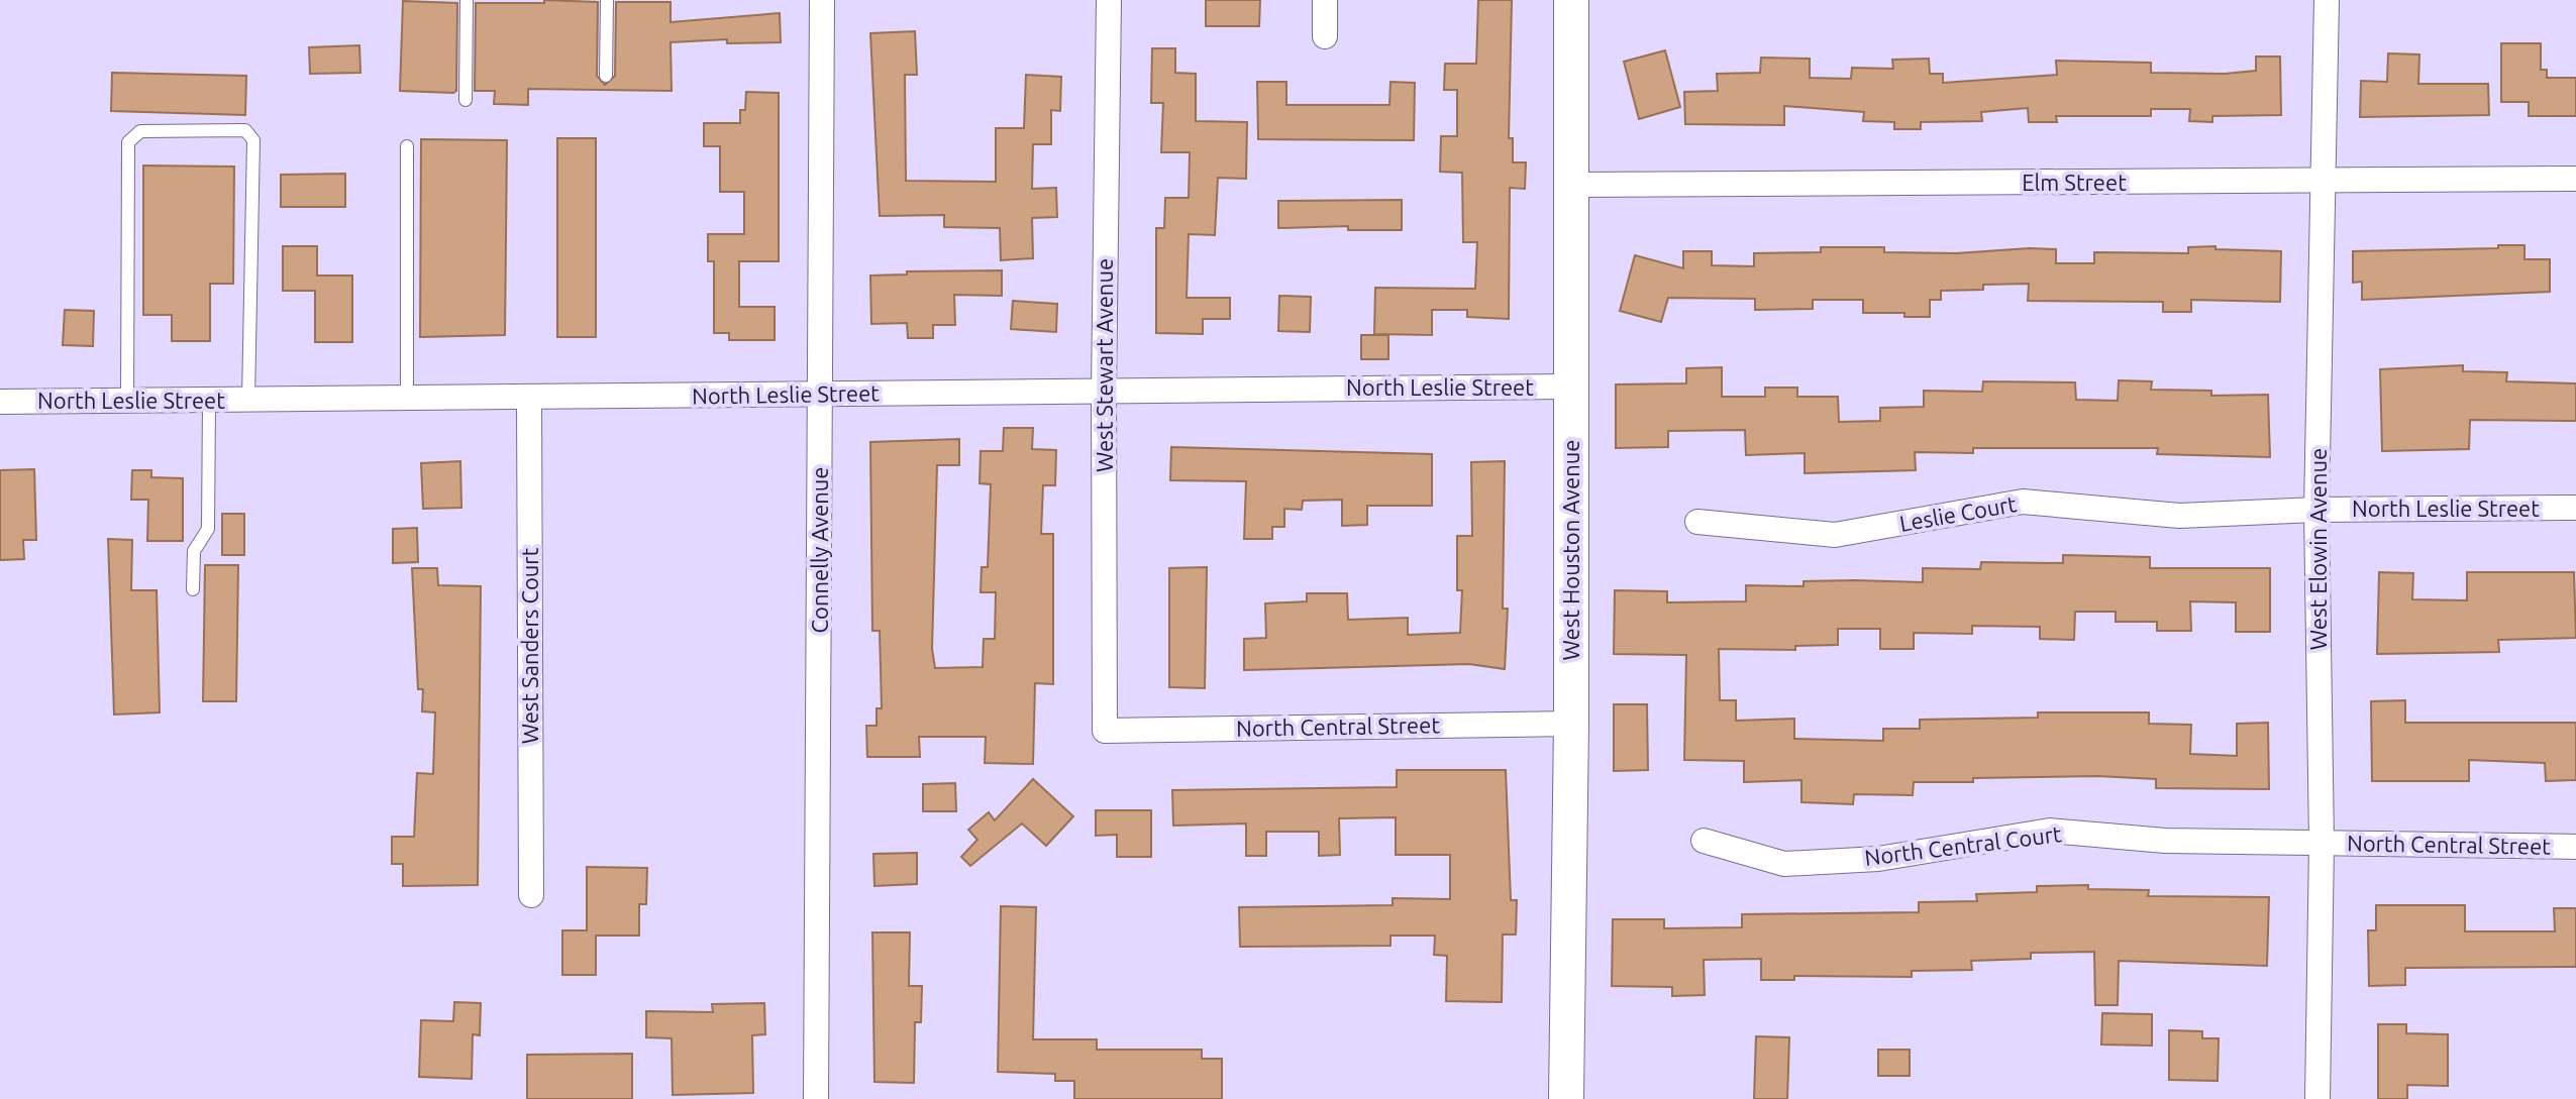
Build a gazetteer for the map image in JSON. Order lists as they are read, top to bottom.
{
  "streets": {
    "main road": ["West Houston Avenue"],
    "street": [
      "Elm Street",
      "West Stewart Avenue",
      "North Leslie Street",
      "Leslie Court",
      "West Elowin Avenue",
      "Connelly Avenue",
      "West Sanders Court",
      "North Central Street",
      "North Central Court"
    ]
  },
  "crossings": [
    ["Elm Street", "West Elowin Avenue"],
    ["Elm Street", "West Houston Avenue"],
    ["West Stewart Avenue", "North Leslie Street"],
    ["West Stewart Avenue", "North Central Street"],
    ["North Leslie Street", "Leslie Court"],
    ["North Leslie Street", "West Elowin Avenue"],
    ["North Leslie Street", "Connelly Avenue"],
    ["North Leslie Street", "West Houston Avenue"],
    ["North Leslie Street", "West Sanders Court"],
    ["Leslie Court", "West Elowin Avenue"],
    ["West Elowin Avenue", "North Central Street"],
    ["West Elowin Avenue", "North Central Court"],
    ["West Houston Avenue", "North Central Street"],
    ["North Central Street", "North Central Court"]
  ]
}
